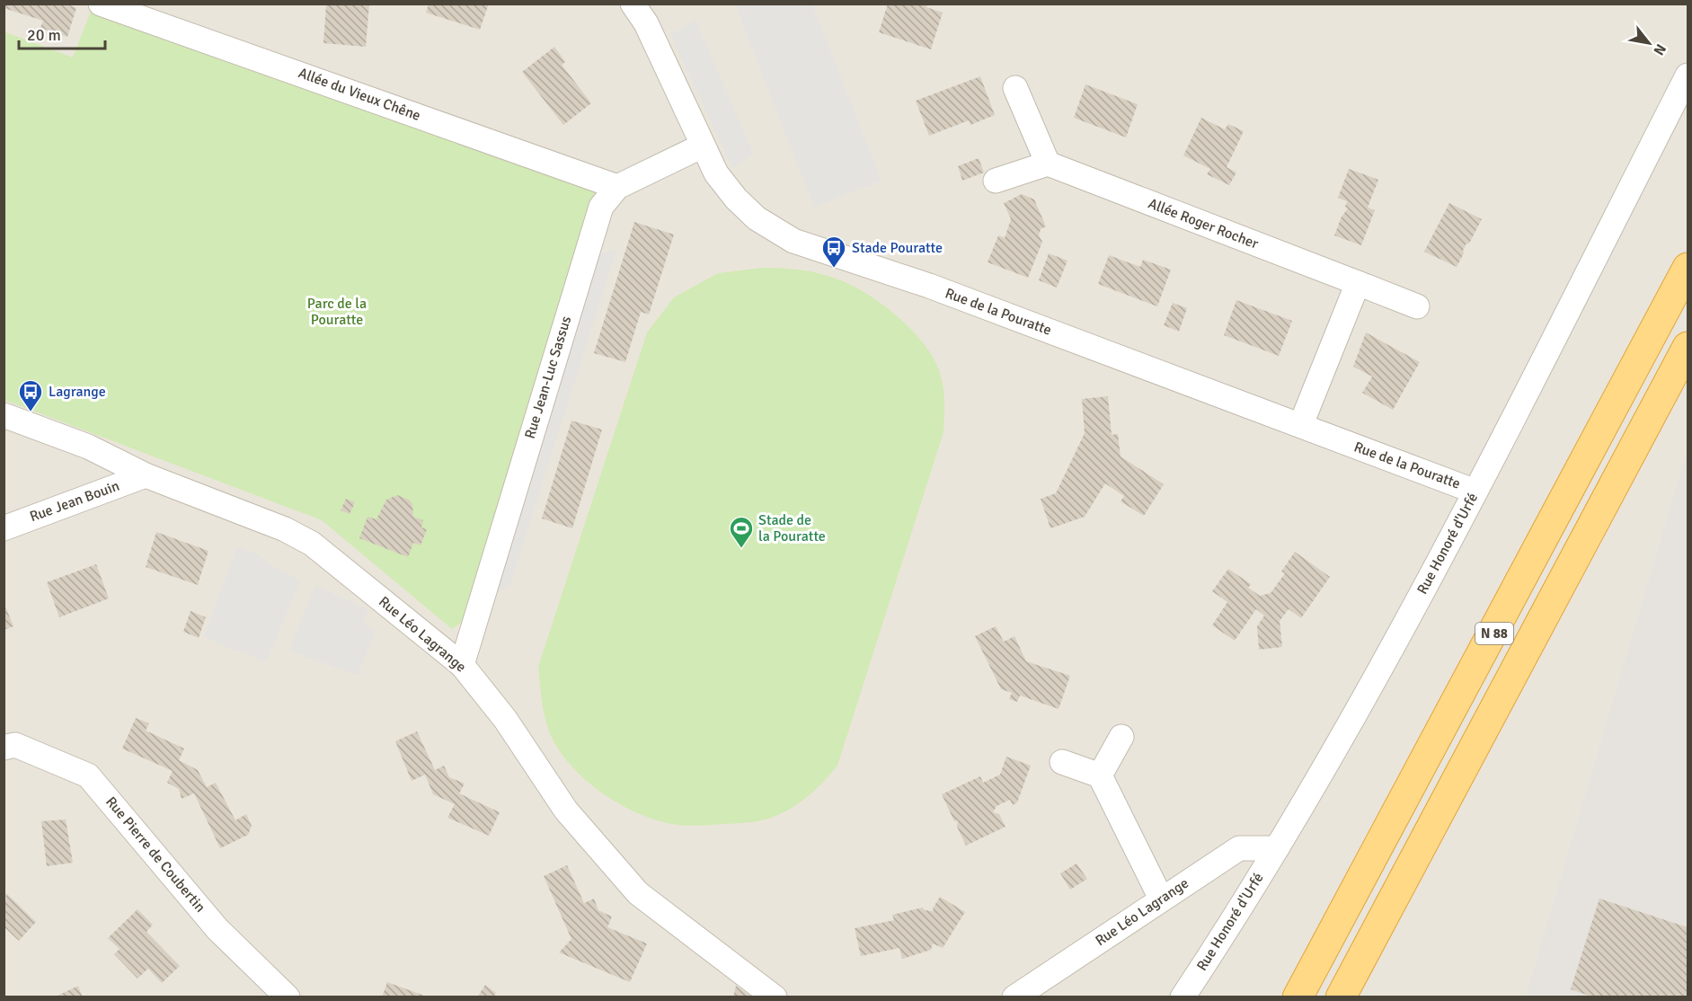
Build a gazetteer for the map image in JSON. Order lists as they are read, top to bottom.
{
  "streets": {
    "highway": ["N 88"],
    "street": [
      "Allée du Vieux Chêne",
      "Allée Roger Rocher",
      "Rue de la Pouratte",
      "Rue Jean-Luc Sassus",
      "Rue Jean Bouin",
      "Rue Honoré d'Urfé",
      "Rue Léo Lagrange",
      "Rue Pierre de Coubertin"
    ]
  },
  "crossings": [
    ["Allée du Vieux Chêne", "Rue Jean-Luc Sassus"],
    ["Rue de la Pouratte", "Rue Jean-Luc Sassus"],
    ["Rue de la Pouratte", "Rue Honoré d'Urfé"],
    ["Rue Jean-Luc Sassus", "Rue Léo Lagrange"],
    ["Rue Jean Bouin", "Rue Léo Lagrange"],
    ["Rue Honoré d'Urfé", "Rue Léo Lagrange"]
  ],
  "parks": ["Parc de la Pouratte"],
  "places": {
    "bus stop": ["Stade Pouratte", "Lagrange"],
    "sports": ["Stade de la Pouratte"]
  },
  "scale_bar": "20 m",
  "north": "bottom right"
}
